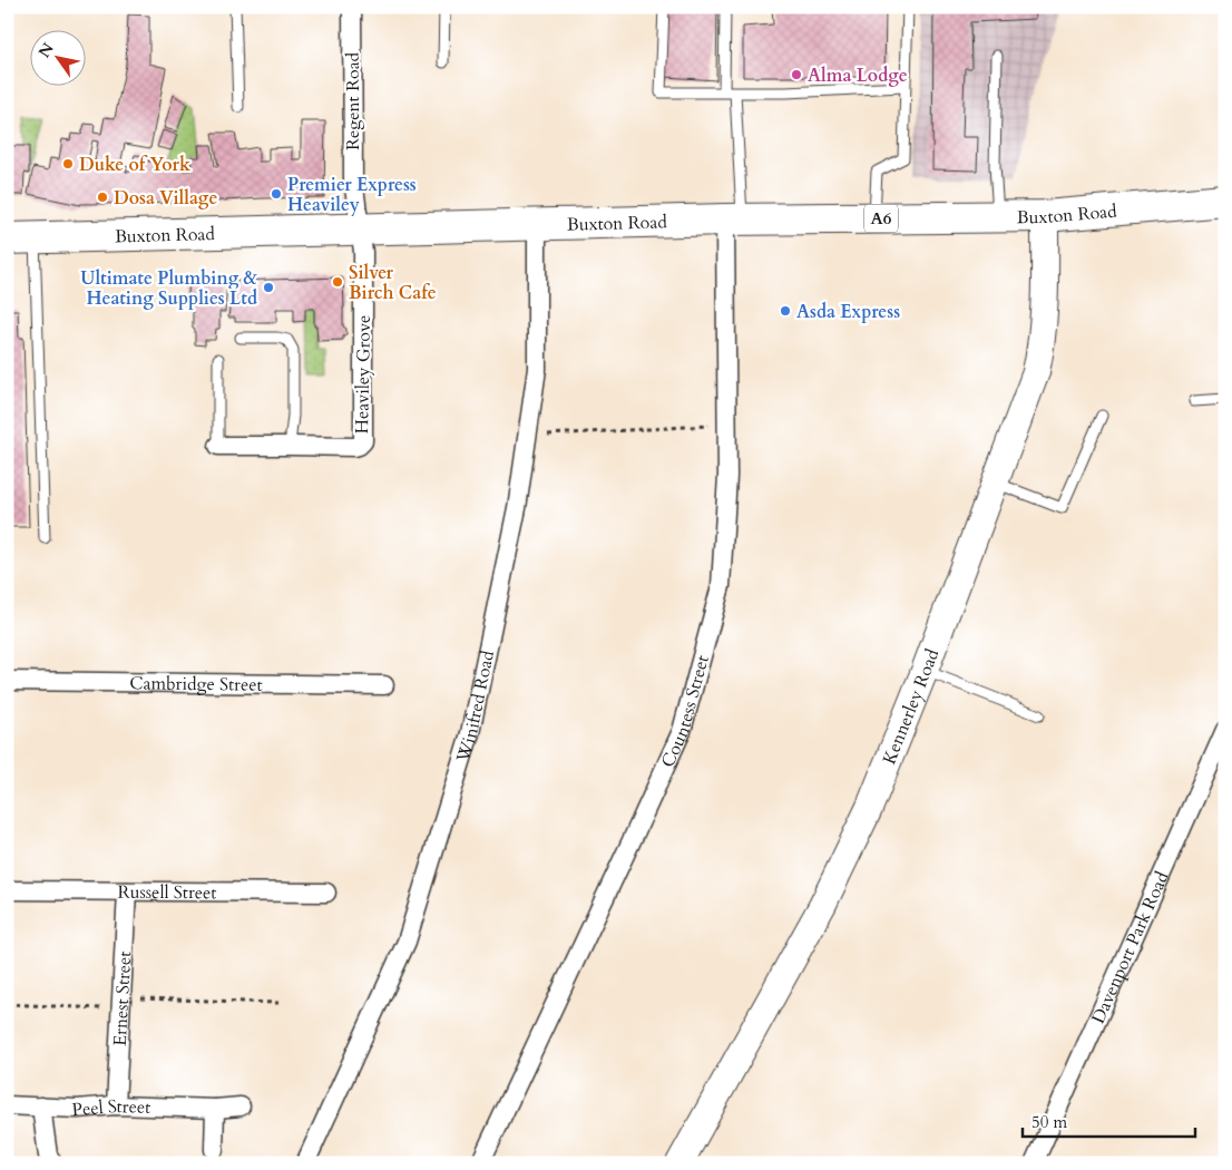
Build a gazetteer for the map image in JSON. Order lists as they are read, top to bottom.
{
  "streets": {
    "highway": ["Buxton Road", "A6"],
    "street": [
      "Regent Road",
      "Heaviley Grove",
      "Cambridge Street",
      "Kennerley Road",
      "Winifred Road",
      "Countess Street",
      "Russell Street",
      "Davenport Park Road",
      "Ernest Street",
      "Peel Street"
    ]
  },
  "crossings": [
    ["Regent Road", "Buxton Road"],
    ["Regent Road", "Heaviley Grove"],
    ["Buxton Road", "Heaviley Grove"],
    ["Buxton Road", "Kennerley Road"],
    ["Buxton Road", "Winifred Road"],
    ["Buxton Road", "Countess Street"],
    ["Russell Street", "Ernest Street"],
    ["Ernest Street", "Peel Street"]
  ],
  "places": [
    "Alma Lodge",
    "Duke of York",
    "Premier Express Heaviley",
    "Dosa Village",
    "Silver Birch Cafe",
    "Ultimate Plumbing & Heating Supplies Ltd",
    "Asda Express"
  ],
  "scale_bar": "50 m",
  "north": "top left"
}
